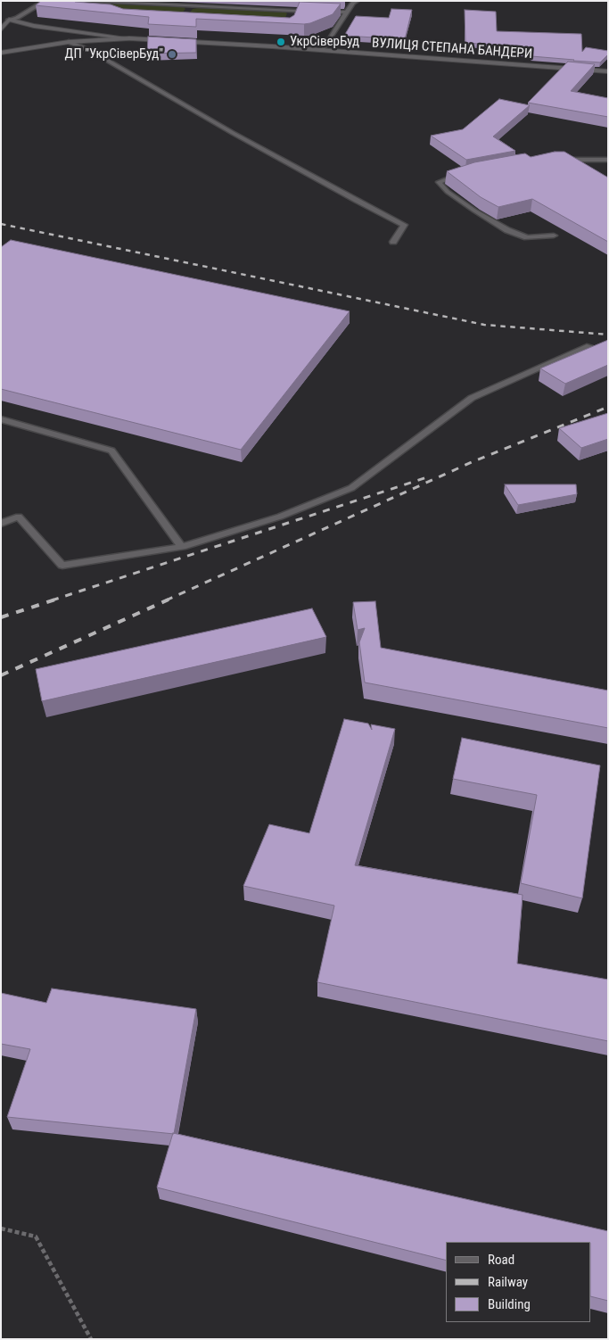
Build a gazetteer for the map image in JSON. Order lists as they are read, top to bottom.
{
  "streets": {
    "street": ["ВУЛИЦЯ СТЕПАНА БАНДЕРИ"]
  },
  "places": ["УкрСіверБуд", "ДП \"УкрСіверБуд\""],
  "legend": ["Road", "Railway", "Building"]
}
